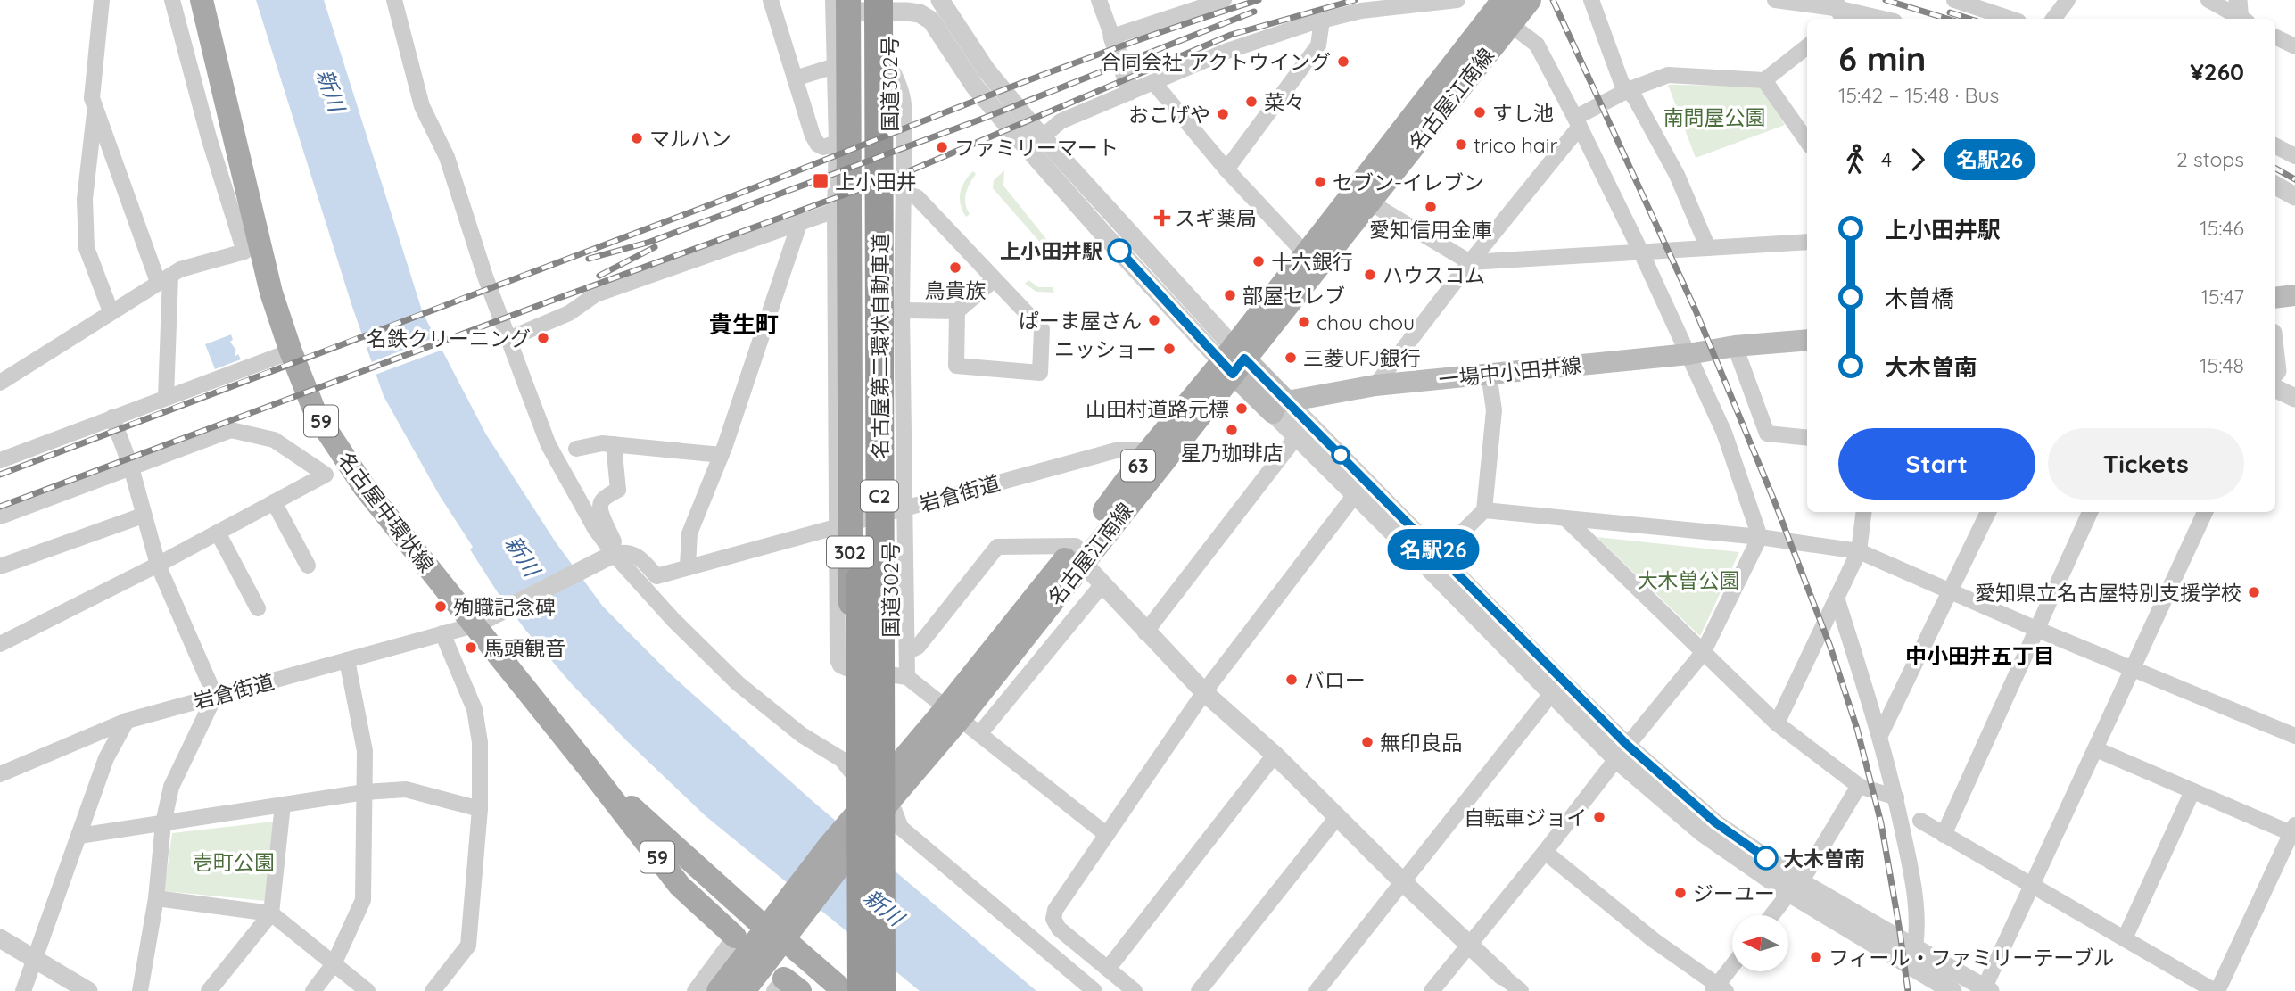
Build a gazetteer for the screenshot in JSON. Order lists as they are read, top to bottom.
{
  "streets": {
    "highway": [
      "国道302号",
      "名古屋第二環状自動車道",
      "C2",
      "302"
    ],
    "main road": [
      "名古屋江南線",
      "一場中小田井線",
      "59",
      "63",
      "名古屋中環状線"
    ],
    "street": ["岩倉街道"]
  },
  "crossings": [
    ["国道302号", "名古屋江南線"],
    ["国道302号", "名古屋第二環状自動車道"],
    ["名古屋江南線", "岩倉街道"],
    ["岩倉街道", "名古屋中環状線"]
  ],
  "districts": ["貴生町", "中小田井五丁目"],
  "water": ["新川"],
  "parks": ["南問屋公園", "大木曽公園", "壱町公園"],
  "places": {
    "other": [
      "合同会社 アクトウイング",
      "菜々",
      "すし池",
      "おこげや",
      "マルハン",
      "trico hair",
      "ファミリーマート",
      "セブン-イレブン",
      "愛知信用金庫",
      "上小田井駅",
      "十六銀行",
      "鳥貴族",
      "ハウスコム",
      "部屋セレブ",
      "ぱーま屋さん",
      "chou chou",
      "名鉄クリーニング",
      "ニッショー",
      "三菱UFJ銀行",
      "山田村道路元標",
      "星乃珈琲店",
      "愛知県立名古屋特別支援学校",
      "殉職記念碑",
      "馬頭観音",
      "バロー",
      "無印良品",
      "自転車ジョイ",
      "大木曽南",
      "ジーユー",
      "フィール・ファミリーテーブル"
    ],
    "transit": ["上小田井"],
    "health": ["スギ薬局"]
  },
  "lines": ["bus line 名駅26"],
  "north": "left",
  "page": {
    "on_map": "名駅26",
    "heading": ["6 min", "15:42 – 15:48 · Bus", "¥260"],
    "legs": ["4", "名駅26", "2 stops"],
    "list": [
      {
        "name": "上小田井駅",
        "value": "15:46"
      },
      {
        "name": "木曽橋",
        "value": "15:47"
      },
      {
        "name": "大木曽南",
        "value": "15:48"
      }
    ],
    "buttons": ["Start", "Tickets"]
  }
}
